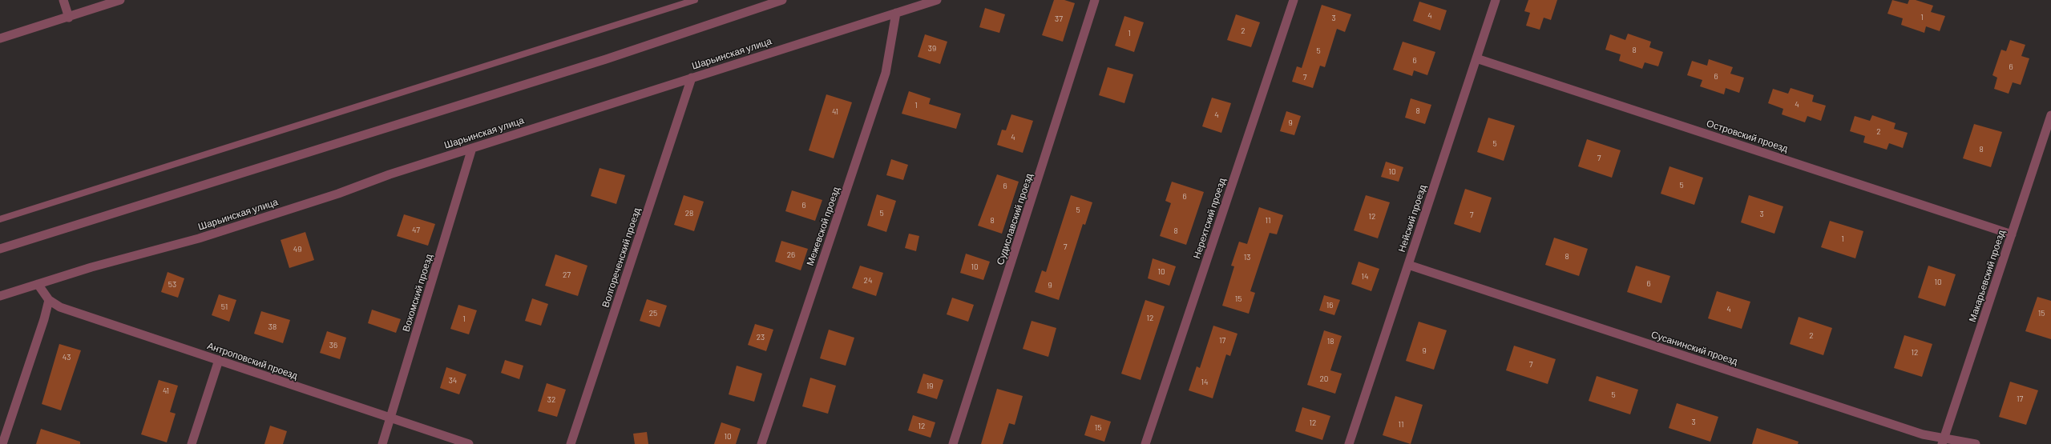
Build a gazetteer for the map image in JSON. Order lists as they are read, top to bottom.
{
  "streets": {
    "street": [
      "Шарьинская улица",
      "Островский проезд",
      "Нерехтский проезд",
      "Нейский проезд",
      "Судиславский проезд",
      "Межевской проезд",
      "Волгореченский проезд",
      "Макарьевский проезд",
      "Вохомский проезд",
      "Сусанинский проезд",
      "Антроповский проезд"
    ]
  },
  "crossings": [
    ["Шарьинская улица", "Межевской проезд"],
    ["Шарьинская улица", "Волгореченский проезд"],
    ["Шарьинская улица", "Вохомский проезд"],
    ["Шарьинская улица", "Антроповский проезд"],
    ["Островский проезд", "Нейский проезд"],
    ["Островский проезд", "Макарьевский проезд"],
    ["Нейский проезд", "Сусанинский проезд"],
    ["Макарьевский проезд", "Сусанинский проезд"],
    ["Вохомский проезд", "Антроповский проезд"]
  ],
  "house_numbers": [
    "4",
    "1",
    "3",
    "37",
    "2",
    "1",
    "39",
    "8",
    "5",
    "6",
    "6",
    "6",
    "7",
    "4",
    "1",
    "8",
    "41",
    "4",
    "9",
    "2",
    "4",
    "5",
    "8",
    "7",
    "10",
    "5",
    "6",
    "6",
    "6",
    "5",
    "28",
    "5",
    "3",
    "7",
    "12",
    "8",
    "11",
    "47",
    "8",
    "1",
    "7",
    "49",
    "26",
    "8",
    "13",
    "10",
    "10",
    "27",
    "14",
    "24",
    "10",
    "6",
    "53",
    "9",
    "15",
    "16",
    "51",
    "4",
    "25",
    "15",
    "12",
    "1",
    "38",
    "2",
    "23",
    "17",
    "18",
    "36",
    "9",
    "12",
    "43",
    "7",
    "20",
    "34",
    "14",
    "19",
    "41",
    "5",
    "17",
    "32",
    "3",
    "12",
    "11",
    "12",
    "15",
    "10"
  ]
}
